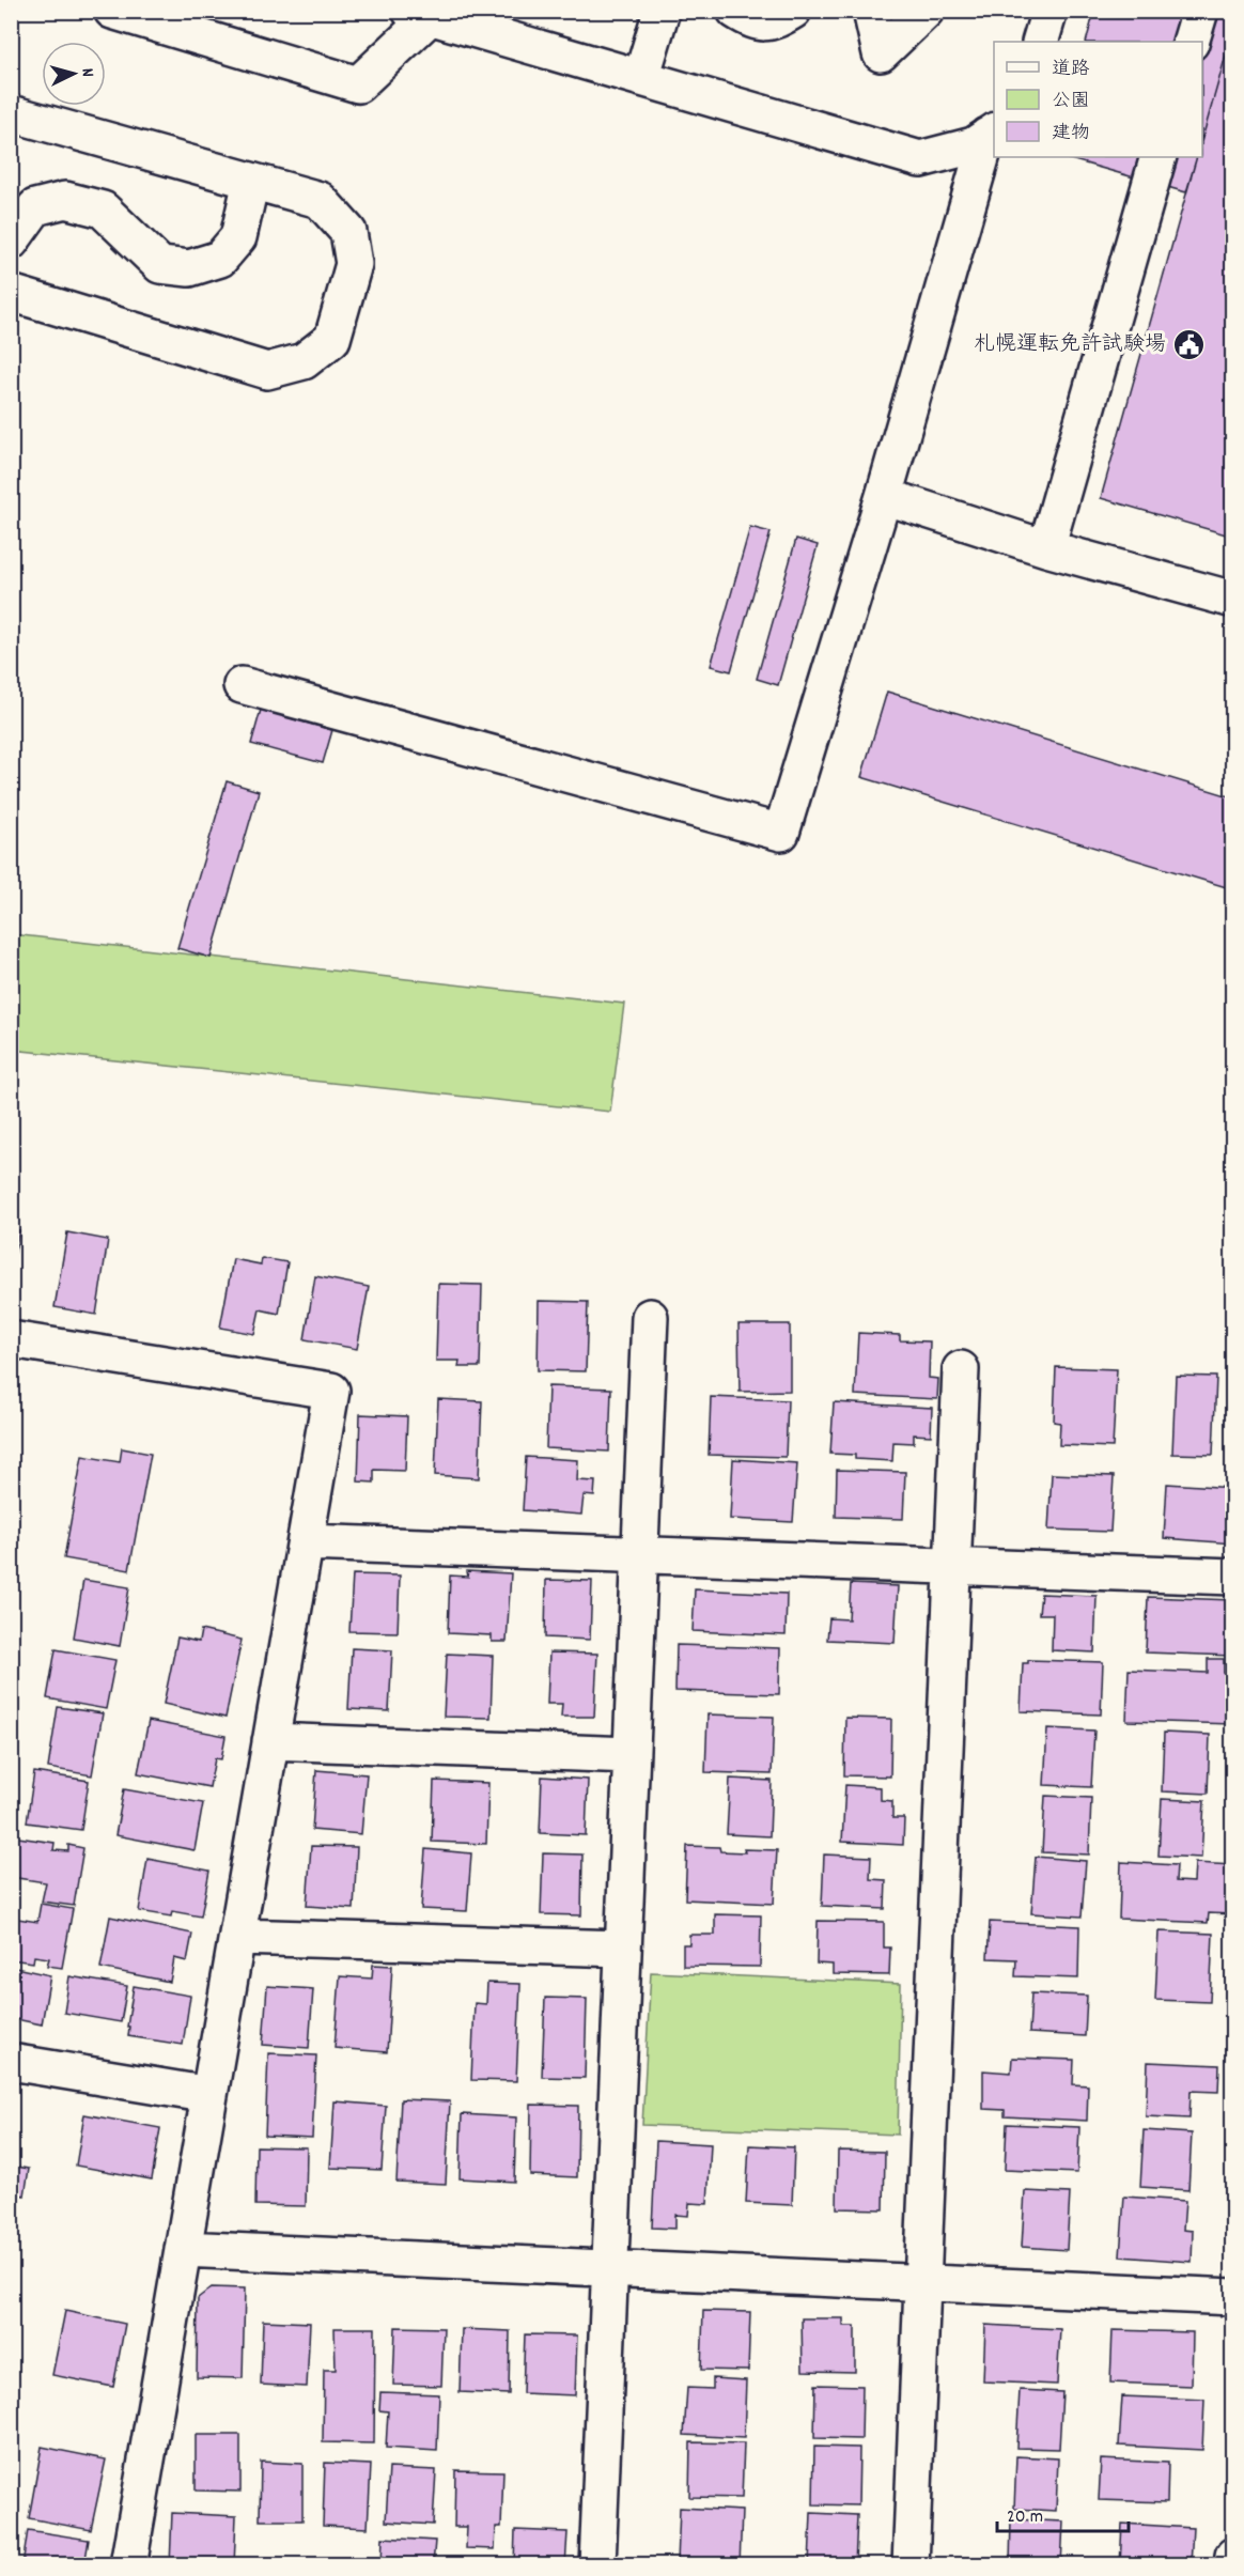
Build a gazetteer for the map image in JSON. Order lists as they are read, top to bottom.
{
  "places": {
    "public building": ["札幌運転免許試験場"]
  },
  "legend": ["道路", "公園", "建物"],
  "scale_bar": "20 m",
  "north": "right"
}
